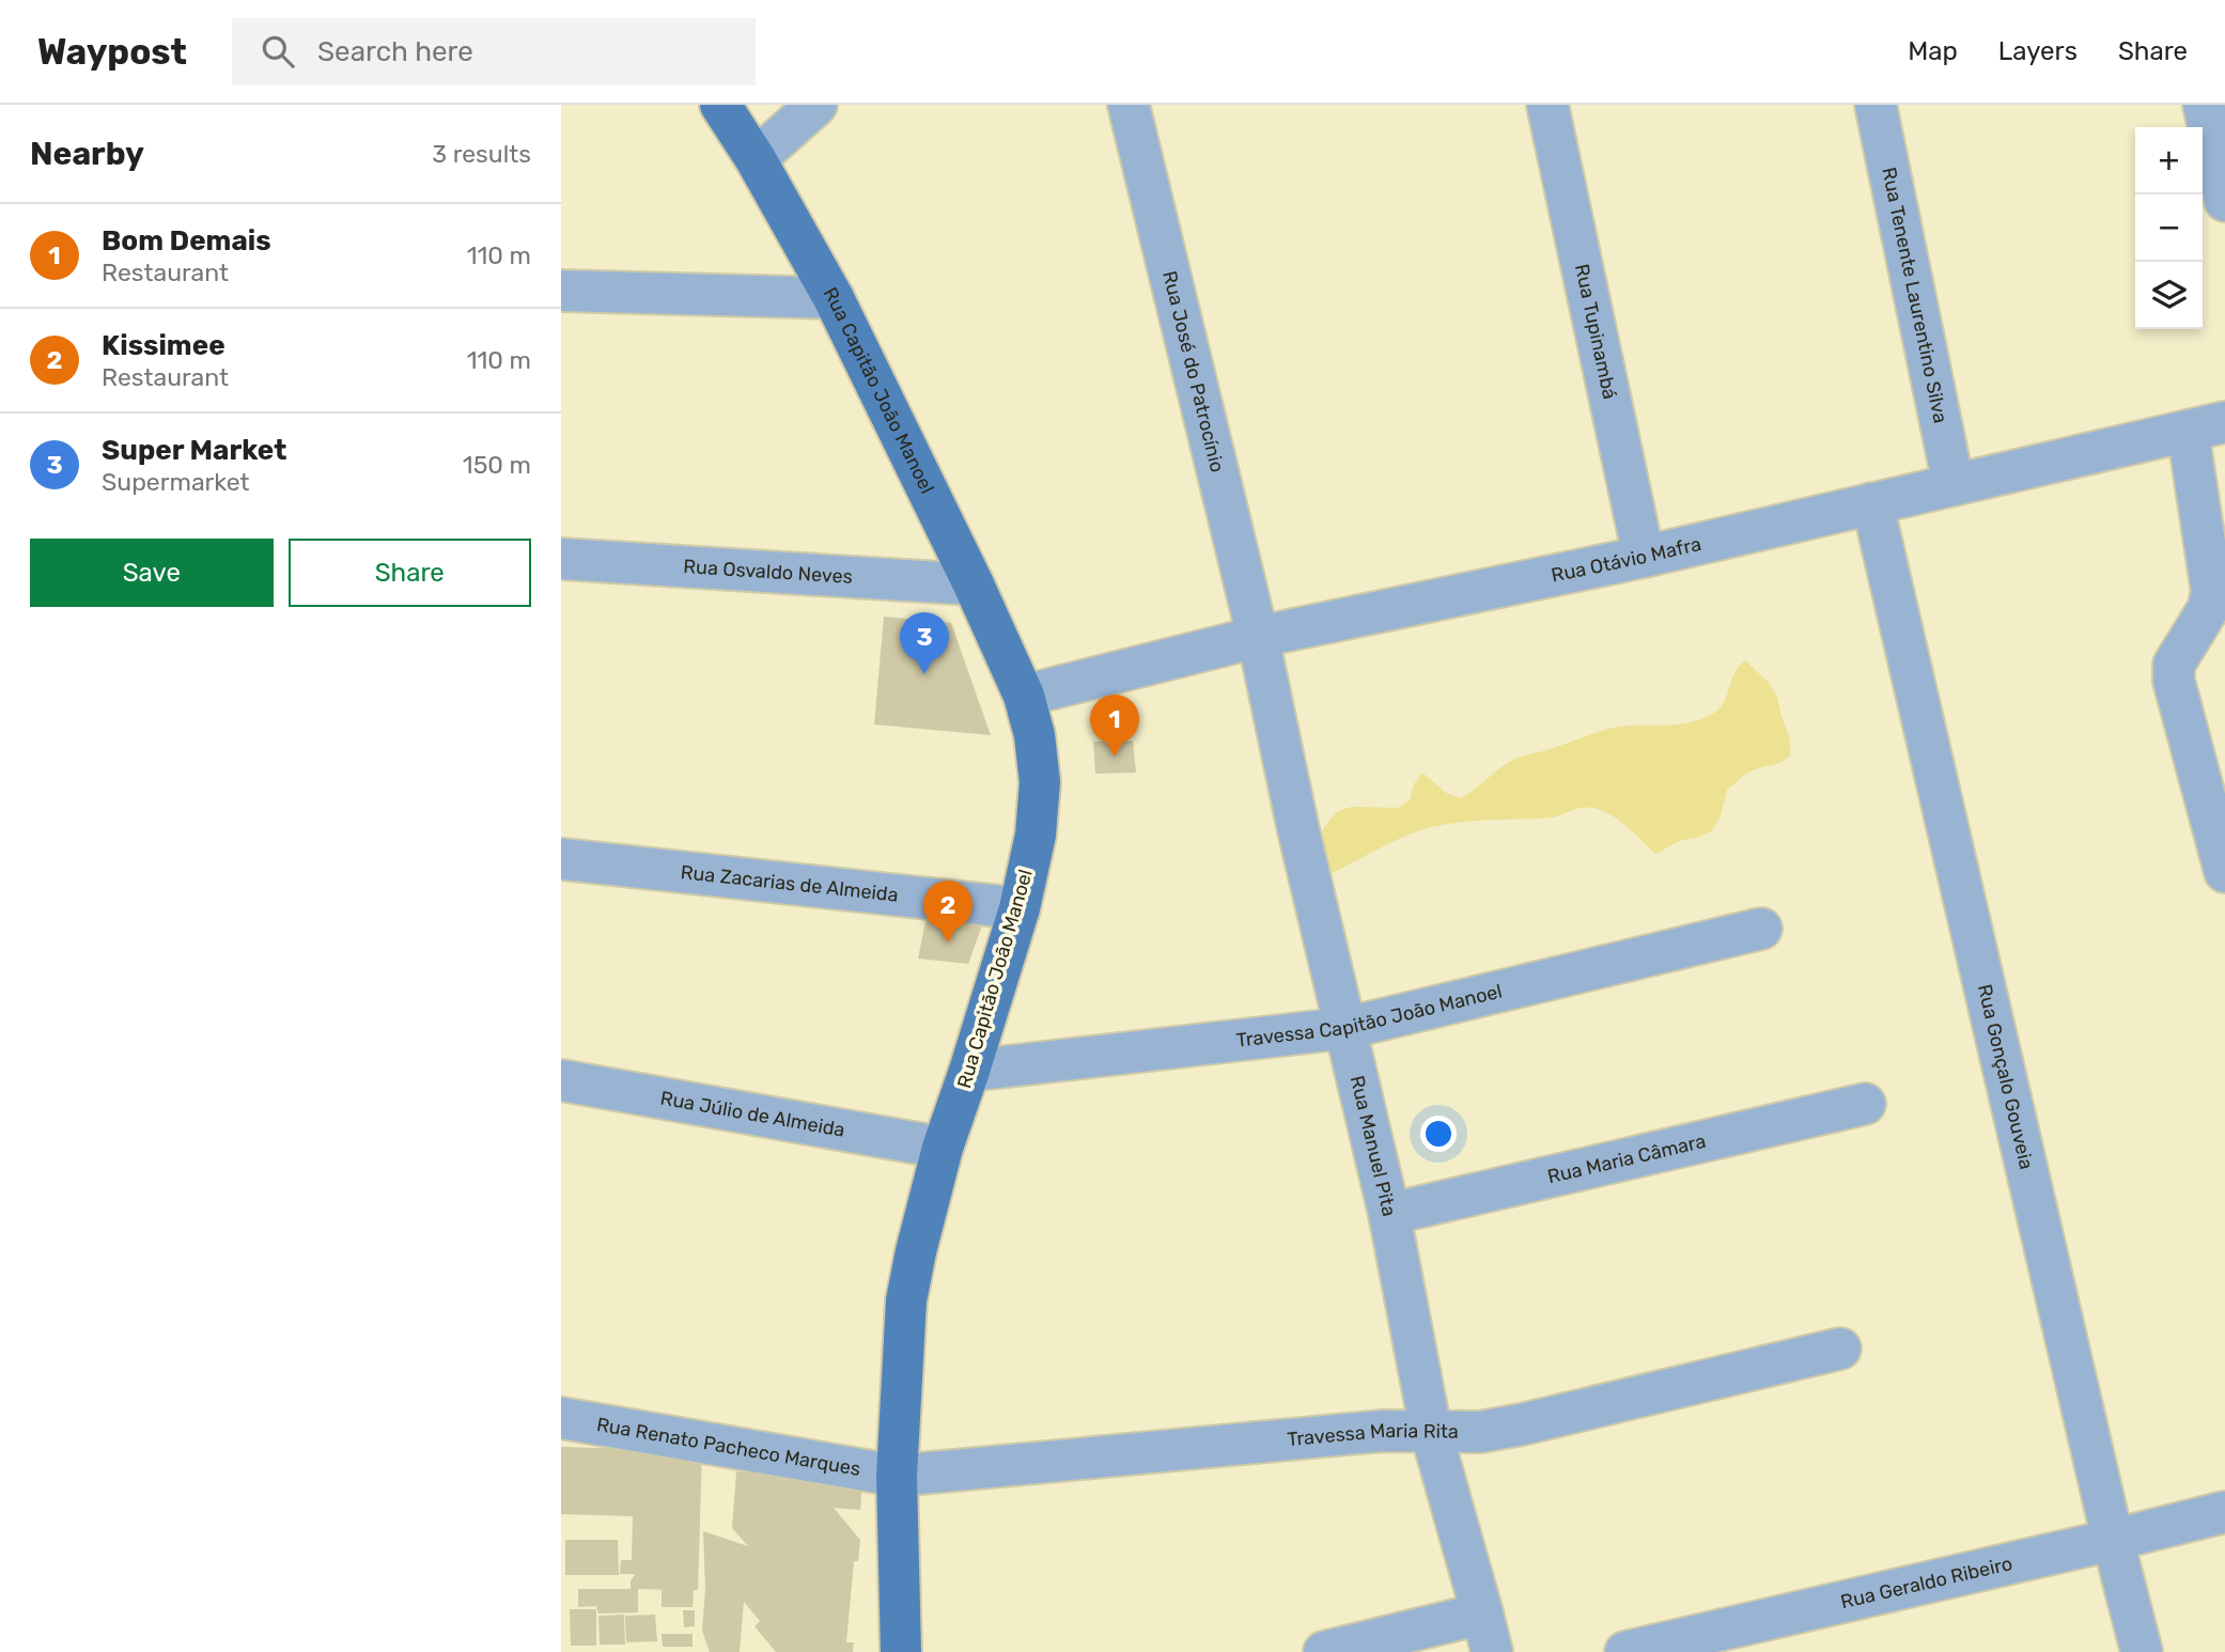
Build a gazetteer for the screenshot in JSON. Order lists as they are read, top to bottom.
{
  "streets": {
    "main road": ["Rua Capitão João Manoel"],
    "street": [
      "Rua Tenente Laurentino Silva",
      "Rua Tupinambá",
      "Rua José do Patrocínio",
      "Rua Otávio Mafra",
      "Rua Osvaldo Neves",
      "Rua Zacarias de Almeida",
      "Travessa Capitão João Manoel",
      "Rua Gonçalo Gouveia",
      "Rua Júlio de Almeida",
      "Rua Manuel Pita",
      "Rua Maria Câmara",
      "Travessa Maria Rita",
      "Rua Renato Pacheco Marques",
      "Rua Geraldo Ribeiro"
    ]
  },
  "crossings": [
    ["Rua Tenente Laurentino Silva", "Rua Otávio Mafra"],
    ["Rua Tupinambá", "Rua Otávio Mafra"],
    ["Rua José do Patrocínio", "Rua Otávio Mafra"],
    ["Rua José do Patrocínio", "Rua Manuel Pita"],
    ["Rua Capitão João Manoel", "Rua Otávio Mafra"],
    ["Rua Capitão João Manoel", "Rua Osvaldo Neves"],
    ["Rua Capitão João Manoel", "Rua Zacarias de Almeida"],
    ["Rua Capitão João Manoel", "Travessa Capitão João Manoel"],
    ["Rua Capitão João Manoel", "Rua Júlio de Almeida"],
    ["Rua Capitão João Manoel", "Travessa Maria Rita"],
    ["Rua Capitão João Manoel", "Rua Renato Pacheco Marques"],
    ["Rua Otávio Mafra", "Rua Gonçalo Gouveia"],
    ["Rua Otávio Mafra", "Rua Manuel Pita"],
    ["Travessa Capitão João Manoel", "Rua Manuel Pita"],
    ["Rua Gonçalo Gouveia", "Rua Geraldo Ribeiro"],
    ["Rua Manuel Pita", "Rua Maria Câmara"],
    ["Rua Manuel Pita", "Travessa Maria Rita"],
    ["Travessa Maria Rita", "Rua Renato Pacheco Marques"]
  ],
  "page": {
    "header": "Waypost",
    "search": "Search here",
    "nav": ["Map", "Layers", "Share"],
    "heading": ["Nearby", "3 results"],
    "map_buttons": ["+", "−"],
    "list": [
      {
        "mark": "1",
        "name": "Bom Demais",
        "note": "Restaurant",
        "value": "110 m"
      },
      {
        "mark": "2",
        "name": "Kissimee",
        "note": "Restaurant",
        "value": "110 m"
      },
      {
        "mark": "3",
        "name": "Super Market",
        "note": "Supermarket",
        "value": "150 m"
      }
    ],
    "buttons": ["Save", "Share"],
    "pins": ["3", "1", "2"]
  }
}
